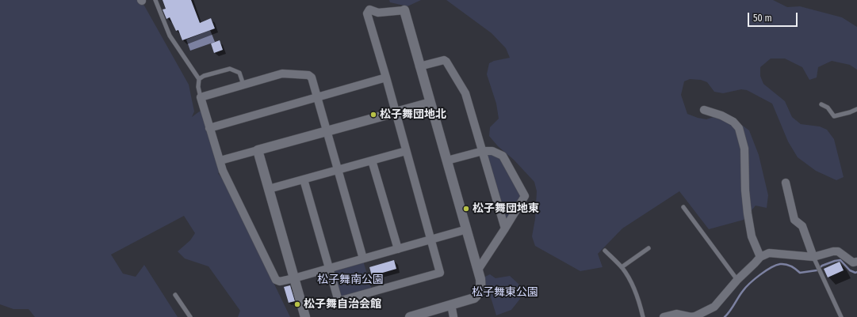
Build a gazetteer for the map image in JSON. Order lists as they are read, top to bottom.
{
  "parks": ["松子舞南公園", "松子舞東公園"],
  "places": ["松子舞団地北", "松子舞団地東", "松子舞自治会館"],
  "scale_bar": "50 m"
}
